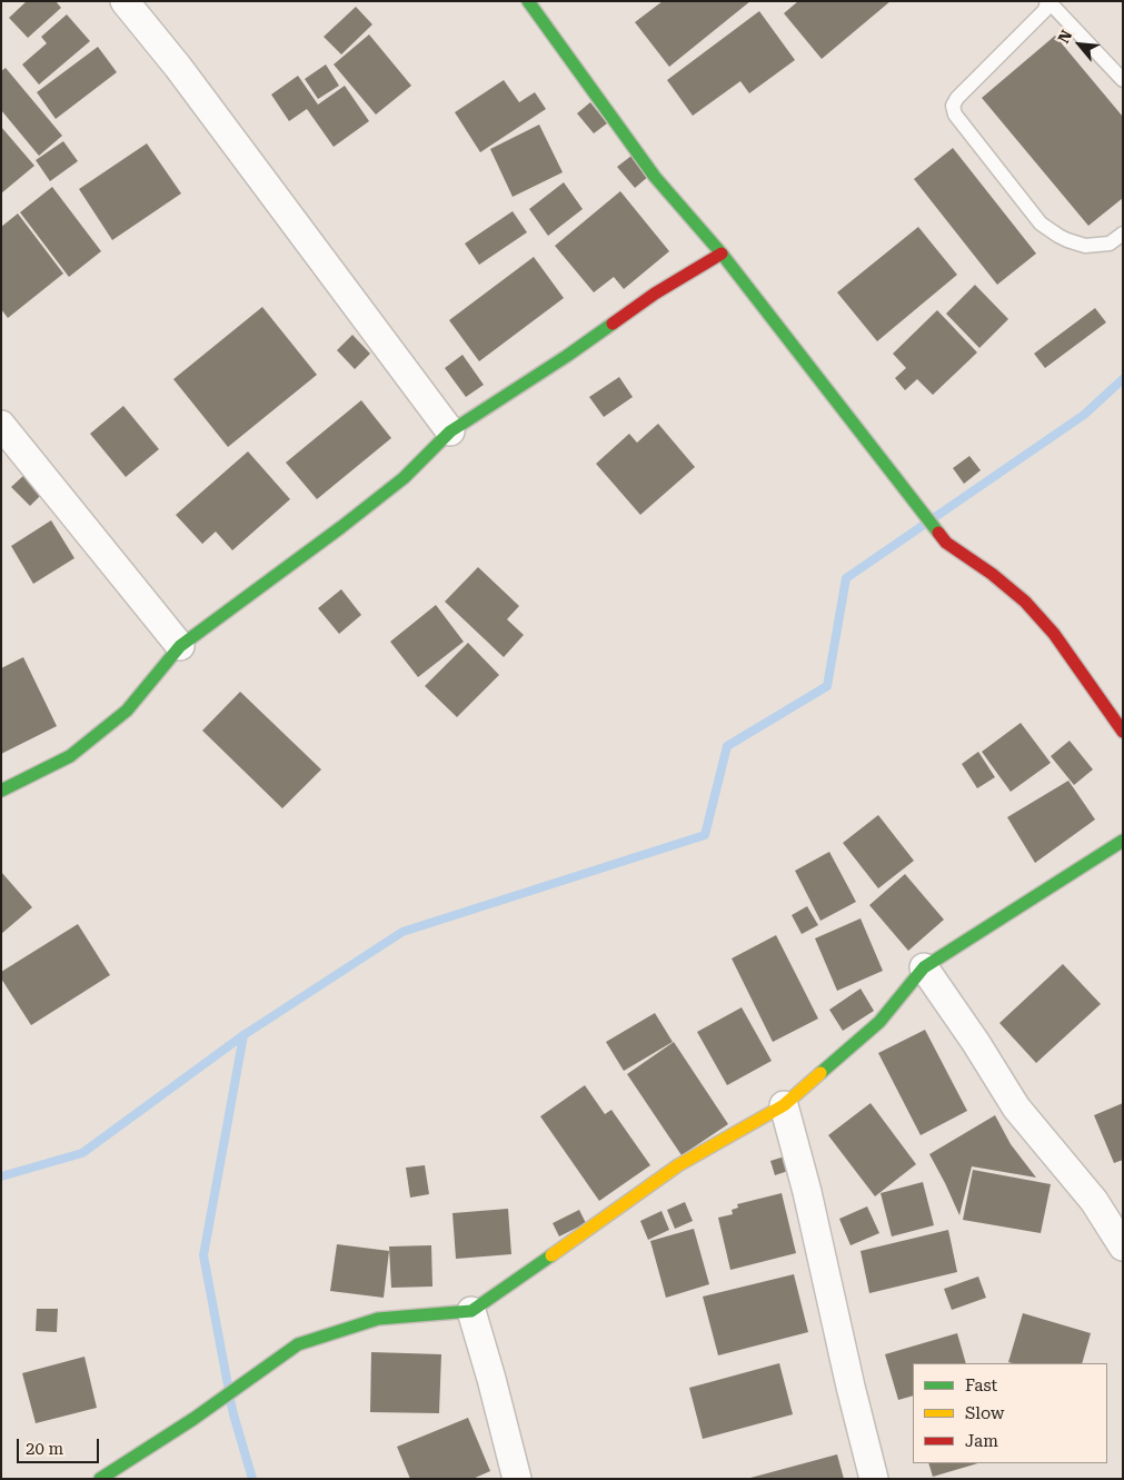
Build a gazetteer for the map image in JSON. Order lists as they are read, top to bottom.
{
  "legend": ["Fast", "Slow", "Jam"],
  "scale_bar": "20 m",
  "north": "top left"
}
